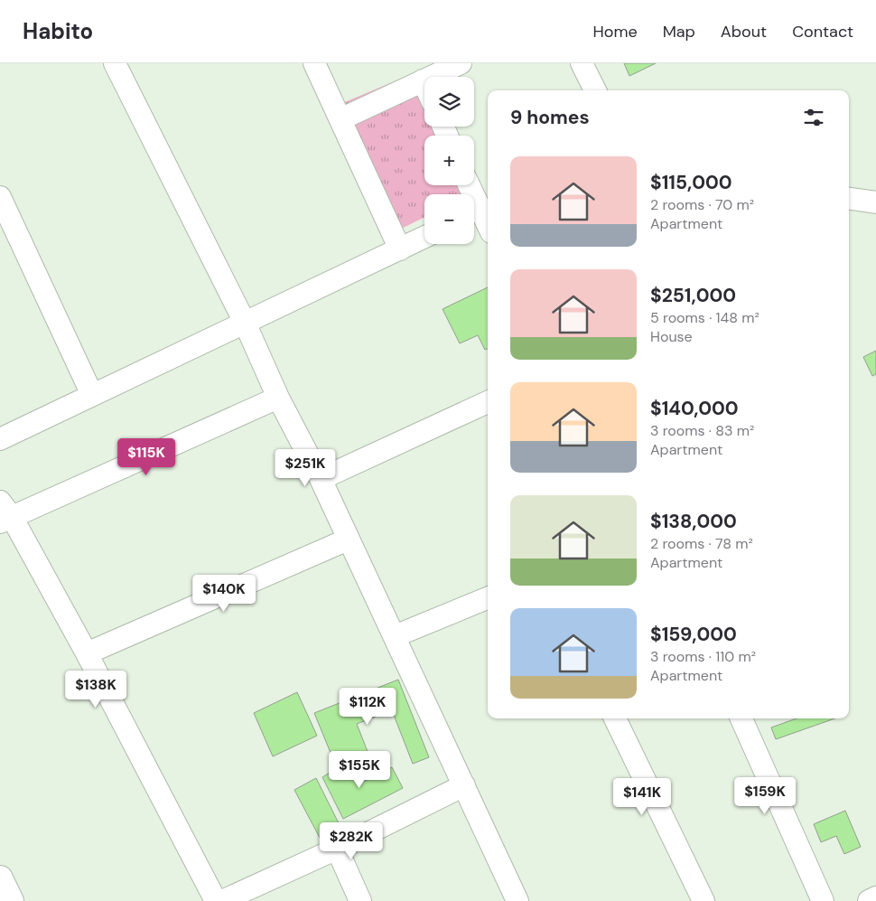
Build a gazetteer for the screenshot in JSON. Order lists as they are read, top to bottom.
{
  "page": {
    "header": "Habito",
    "nav": [
      "Home",
      "Map",
      "About",
      "Contact"
    ],
    "map_buttons": ["+", "−"],
    "heading": "9 homes",
    "list": [
      {
        "name": "$115,000",
        "note": "2 rooms · 70 m² · Apartment"
      },
      {
        "name": "$251,000",
        "note": "5 rooms · 148 m² · House"
      },
      {
        "name": "$140,000",
        "note": "3 rooms · 83 m² · Apartment"
      },
      {
        "name": "$138,000",
        "note": "2 rooms · 78 m² · Apartment"
      },
      {
        "name": "$159,000",
        "note": "3 rooms · 110 m² · Apartment"
      }
    ],
    "price": [
      "$115K",
      "$251K",
      "$140K",
      "$138K",
      "$112K",
      "$155K",
      "$159K",
      "$141K",
      "$282K"
    ]
  }
}
